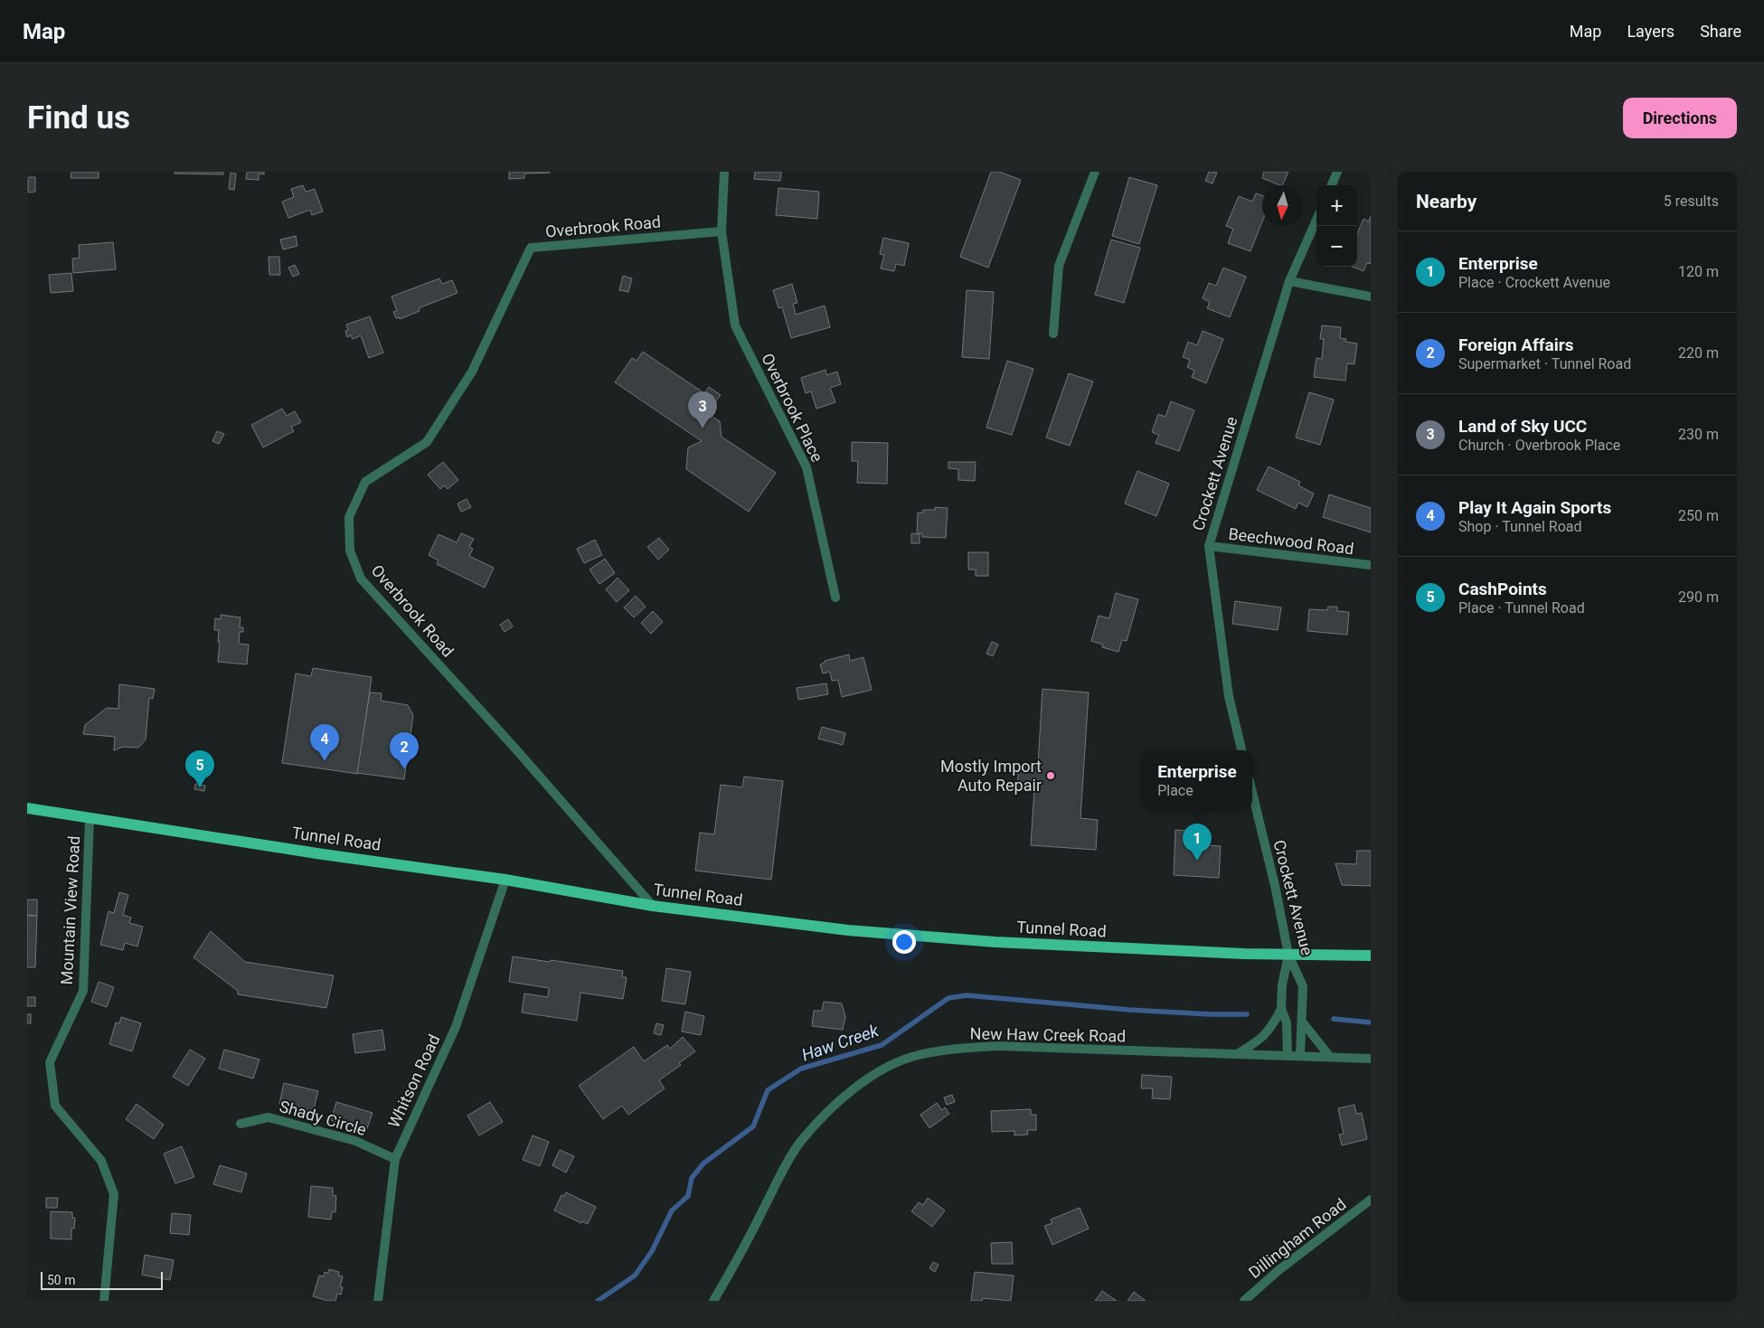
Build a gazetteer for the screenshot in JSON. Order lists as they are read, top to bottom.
{
  "streets": {
    "main road": ["Tunnel Road"],
    "street": [
      "Overbrook Road",
      "Overbrook Place",
      "Crockett Avenue",
      "Beechwood Road",
      "Mountain View Road",
      "New Haw Creek Road",
      "Whitson Road",
      "Shady Circle",
      "Dillingham Road"
    ]
  },
  "crossings": [
    ["Overbrook Road", "Overbrook Place"],
    ["Overbrook Road", "Tunnel Road"],
    ["Crockett Avenue", "Beechwood Road"],
    ["Crockett Avenue", "Tunnel Road"],
    ["Crockett Avenue", "New Haw Creek Road"],
    ["Tunnel Road", "Mountain View Road"],
    ["Tunnel Road", "Whitson Road"],
    ["Whitson Road", "Shady Circle"]
  ],
  "water": ["Haw Creek"],
  "places": ["Mostly Import Auto Repair"],
  "scale_bar": "50 m",
  "north": "bottom",
  "page": {
    "header": "Map",
    "nav": ["Map", "Layers", "Share"],
    "buttons": "Directions",
    "title": "Find us",
    "heading": ["Nearby", "5 results"],
    "map_buttons": ["+", "−"],
    "list": [
      {
        "mark": "1",
        "name": "Enterprise",
        "note": "Place · Crockett Avenue",
        "value": "120 m"
      },
      {
        "mark": "2",
        "name": "Foreign Affairs",
        "note": "Supermarket · Tunnel Road",
        "value": "220 m"
      },
      {
        "mark": "3",
        "name": "Land of Sky UCC",
        "note": "Church · Overbrook Place",
        "value": "230 m"
      },
      {
        "mark": "4",
        "name": "Play It Again Sports",
        "note": "Shop · Tunnel Road",
        "value": "250 m"
      },
      {
        "mark": "5",
        "name": "CashPoints",
        "note": "Place · Tunnel Road",
        "value": "290 m"
      }
    ],
    "pins": [
      "3",
      "4",
      "2",
      "5",
      "1"
    ],
    "popup": ["Enterprise", "Place"],
    "scale": "50 m"
  }
}
